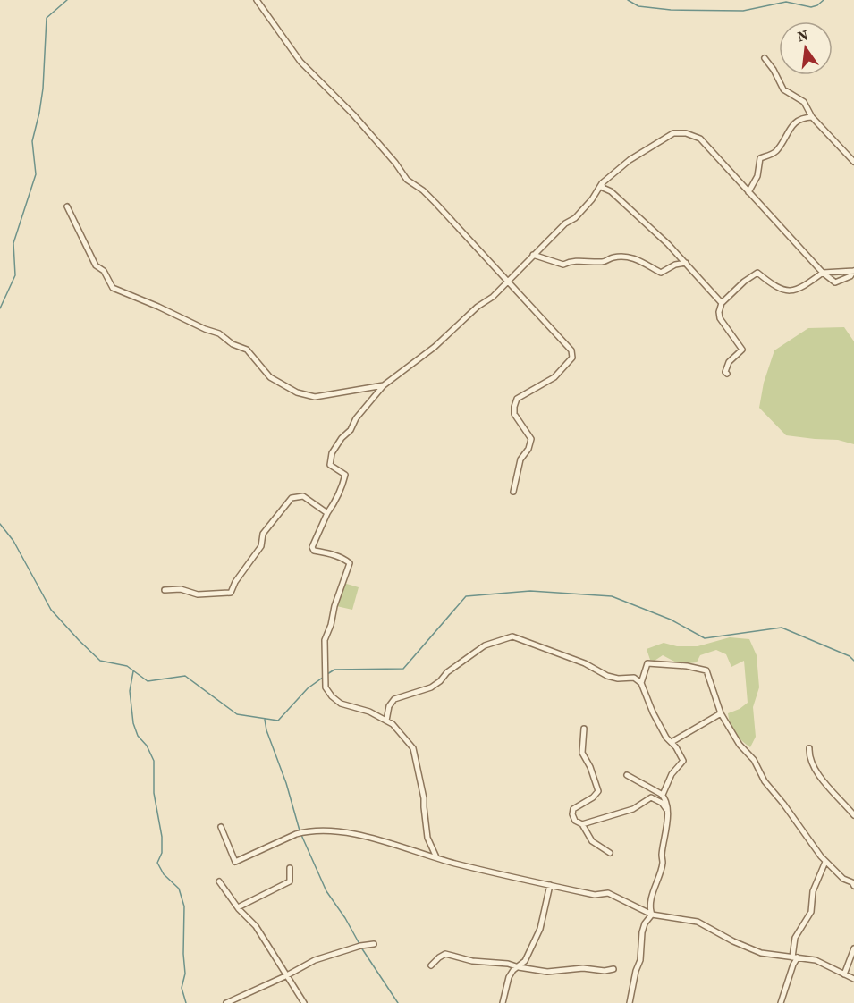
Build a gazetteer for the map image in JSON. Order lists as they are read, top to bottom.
{
  "north": "top"
}
